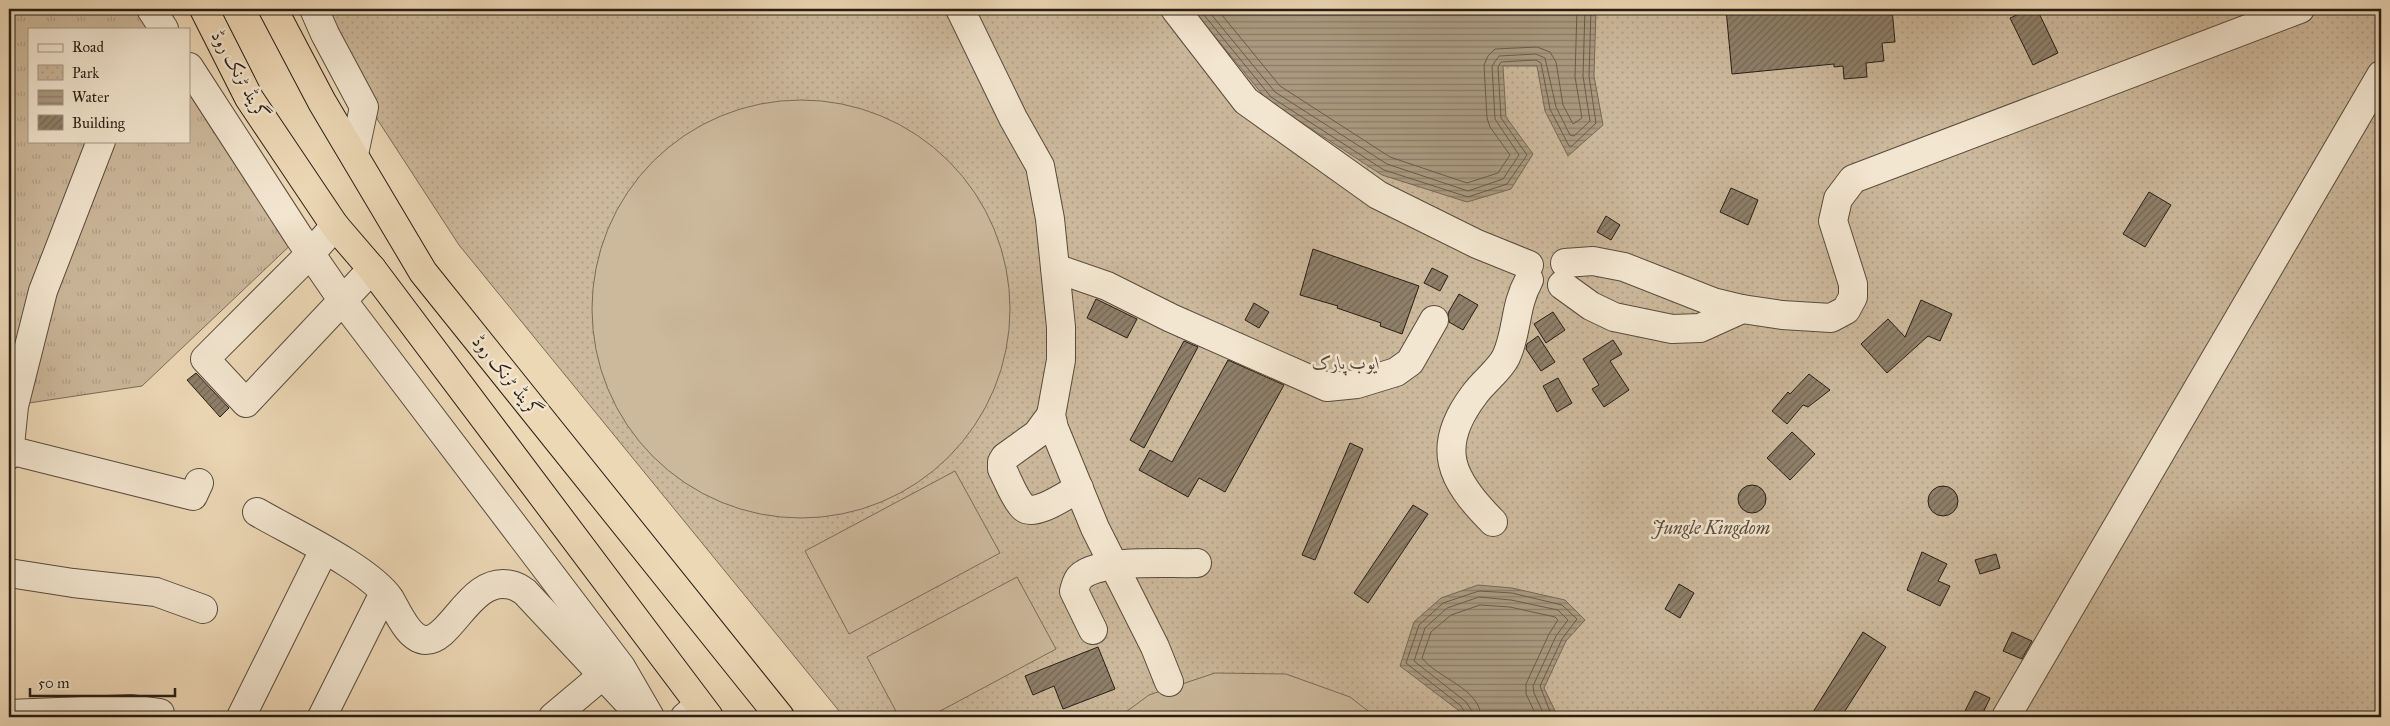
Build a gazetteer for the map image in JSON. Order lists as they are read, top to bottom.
{
  "streets": {
    "highway": ["گرینڈ ٹرنک روڈ"]
  },
  "parks": ["ایوب پارک", "Jungle Kingdom"],
  "legend": [
    "Road",
    "Park",
    "Water",
    "Building"
  ],
  "scale_bar": "50 m"
}
